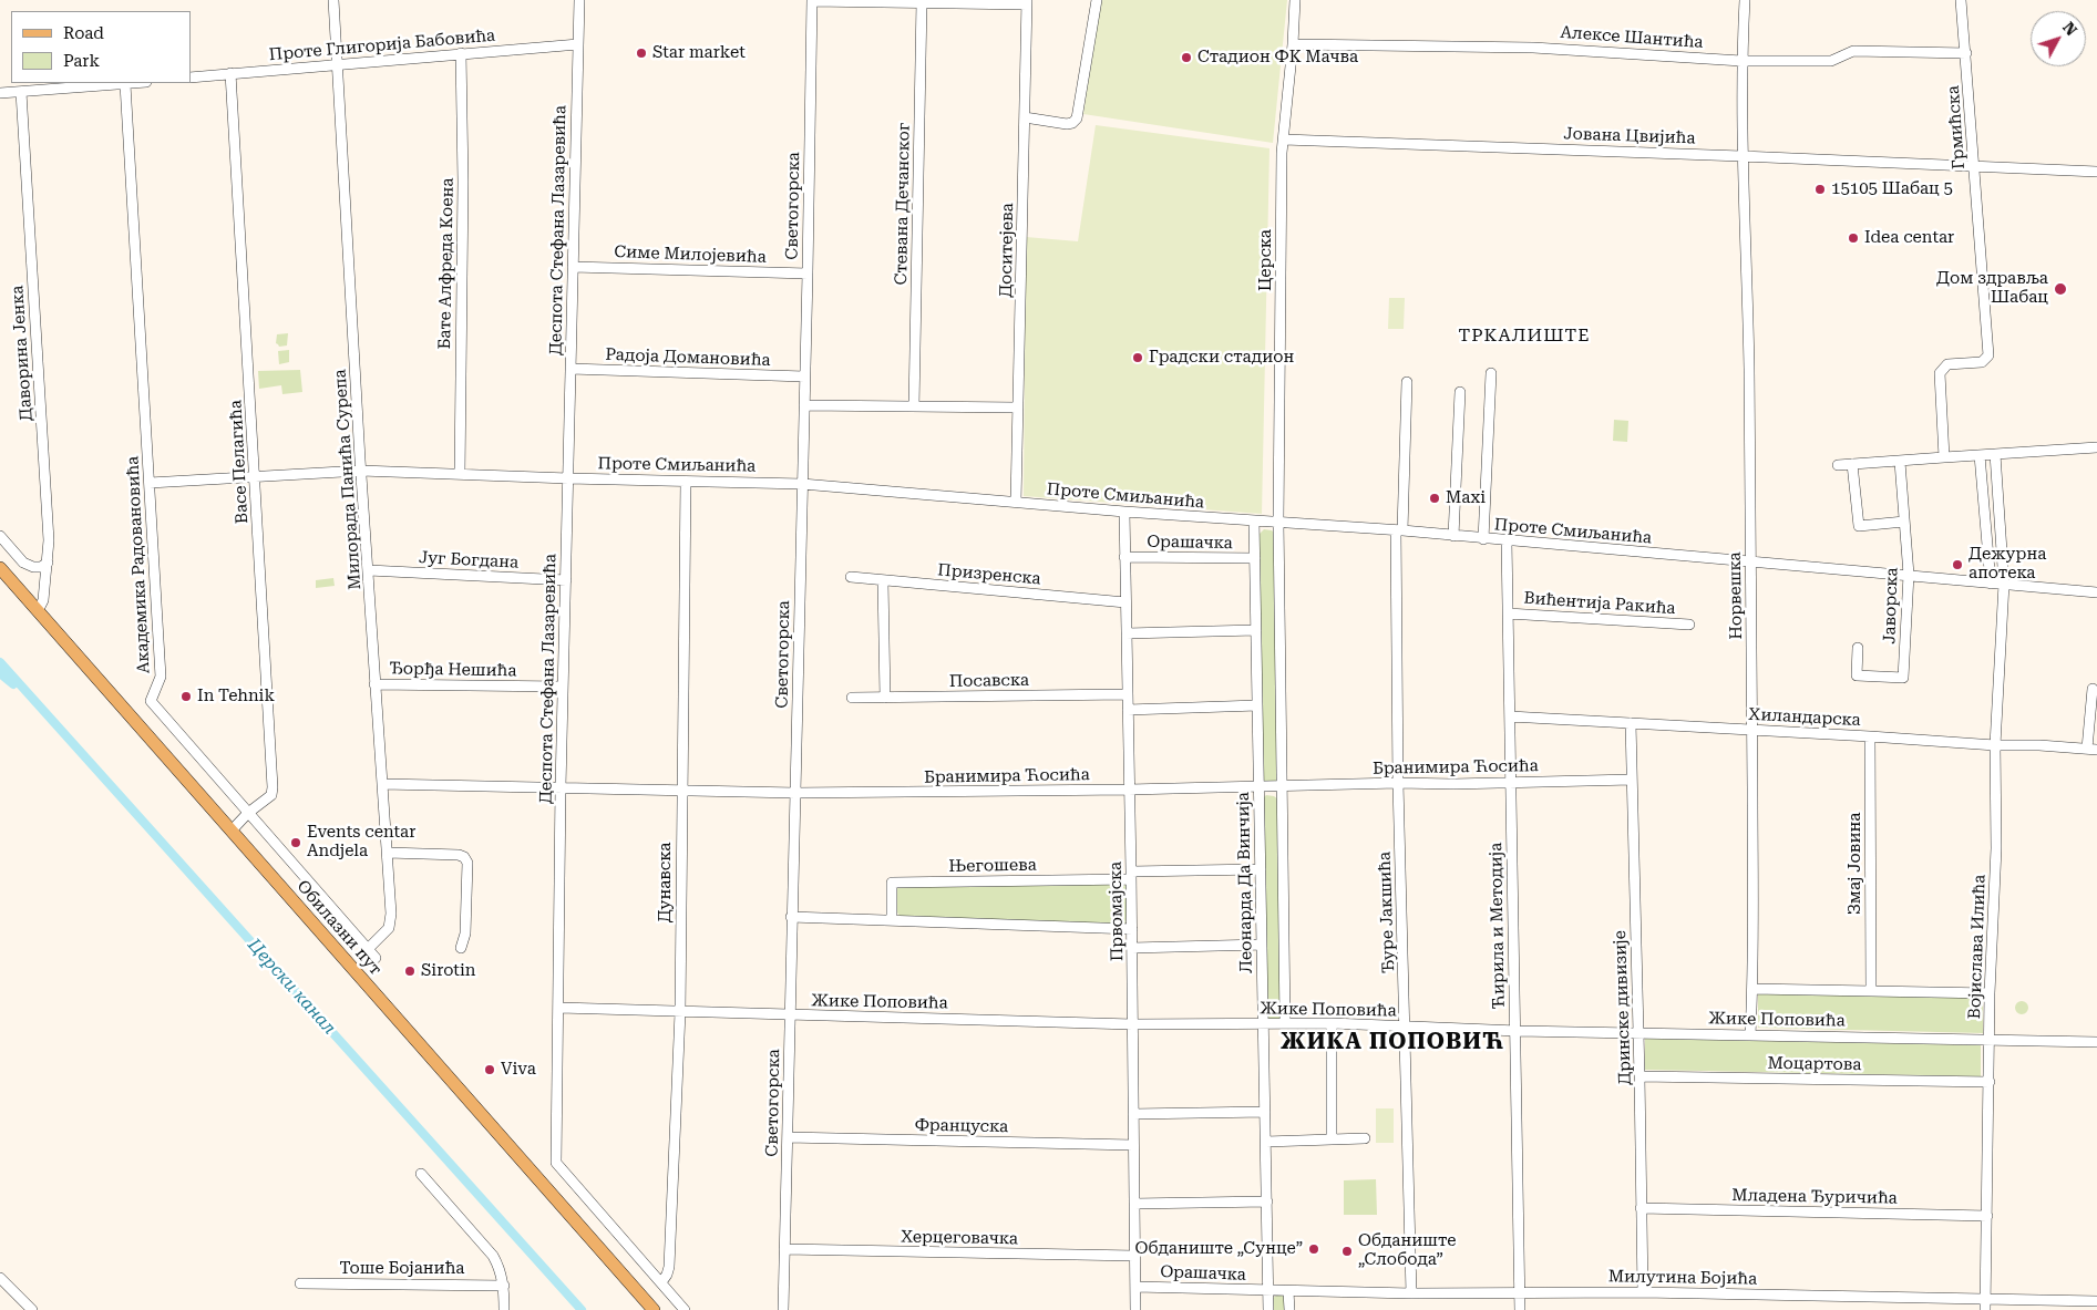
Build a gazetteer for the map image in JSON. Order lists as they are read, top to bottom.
{
  "streets": {
    "main road": ["Обилазни пут"],
    "street": [
      "Алексе Шантића",
      "Проте Глигорија Бабовића",
      "Грмићска",
      "Јована Цвијића",
      "Стевана Дечанског",
      "Светогорска",
      "Деспота Стефана Лазаревића",
      "Доситејева",
      "Симе Милојевића",
      "Церска",
      "Бате Алфреда Коена",
      "Даворина Јенка",
      "Радоја Домановића",
      "Васе Пелагића",
      "Проте Смиљанића",
      "Милорада Панића Сурепа",
      "Орашачка",
      "Југ Богдана",
      "Академика Радовановића",
      "Призренска",
      "Норвешка",
      "Вићентија Ракића",
      "Јаворска",
      "Ђорђа Нешића",
      "Посавска",
      "Хиландарска",
      "Бранимира Ћосића",
      "Змај Јовина",
      "Његошева",
      "Дунавска",
      "Леонарда Да Винчија",
      "Првомајска",
      "Ђуре Јакшића",
      "Ћирила и Методија",
      "Војислава Илића",
      "Жике Поповића",
      "Дринске дивизије",
      "Моцартова",
      "Француска",
      "Младена Ђуричића",
      "Херцеговачка",
      "Тоше Бојанића",
      "Милутина Бојића"
    ]
  },
  "crossings": [
    ["Алексе Шантића", "Грмићска"],
    ["Алексе Шантића", "Церска"],
    ["Алексе Шантића", "Норвешка"],
    ["Проте Глигорија Бабовића", "Деспота Стефана Лазаревића"],
    ["Проте Глигорија Бабовића", "Бате Алфреда Коена"],
    ["Проте Глигорија Бабовића", "Васе Пелагића"],
    ["Проте Глигорија Бабовића", "Милорада Панића Сурепа"],
    ["Грмићска", "Јована Цвијића"],
    ["Јована Цвијића", "Церска"],
    ["Јована Цвијића", "Норвешка"],
    ["Светогорска", "Симе Милојевића"],
    ["Светогорска", "Радоја Домановића"],
    ["Светогорска", "Проте Смиљанића"],
    ["Светогорска", "Бранимира Ћосића"],
    ["Светогорска", "Жике Поповића"],
    ["Светогорска", "Француска"],
    ["Светогорска", "Херцеговачка"],
    ["Деспота Стефана Лазаревића", "Симе Милојевића"],
    ["Деспота Стефана Лазаревића", "Радоја Домановића"],
    ["Деспота Стефана Лазаревића", "Проте Смиљанића"],
    ["Деспота Стефана Лазаревића", "Југ Богдана"],
    ["Деспота Стефана Лазаревића", "Ђорђа Нешића"],
    ["Деспота Стефана Лазаревића", "Бранимира Ћосића"],
    ["Деспота Стефана Лазаревића", "Дунавска"],
    ["Деспота Стефана Лазаревића", "Жике Поповића"],
    ["Доситејева", "Проте Смиљанића"],
    ["Церска", "Проте Смиљанића"],
    ["Бате Алфреда Коена", "Проте Смиљанића"],
    ["Даворина Јенка", "Обилазни пут"],
    ["Васе Пелагића", "Проте Смиљанића"],
    ["Васе Пелагића", "Академика Радовановића"],
    ["Васе Пелагића", "Обилазни пут"],
    ["Проте Смиљанића", "Милорада Панића Сурепа"],
    ["Проте Смиљанића", "Академика Радовановића"],
    ["Проте Смиљанића", "Норвешка"],
    ["Проте Смиљанића", "Јаворска"],
    ["Проте Смиљанића", "Дунавска"],
    ["Проте Смиљанића", "Леонарда Да Винчија"],
    ["Проте Смиљанића", "Првомајска"],
    ["Проте Смиљанића", "Ђуре Јакшића"],
    ["Проте Смиљанића", "Ћирила и Методија"],
    ["Проте Смиљанића", "Војислава Илића"],
    ["Милорада Панића Сурепа", "Југ Богдана"],
    ["Милорада Панића Сурепа", "Академика Радовановића"],
    ["Милорада Панића Сурепа", "Ђорђа Нешића"],
    ["Милорада Панића Сурепа", "Бранимира Ћосића"],
    ["Орашачка", "Леонарда Да Винчија"],
    ["Орашачка", "Првомајска"],
    ["Орашачка", "Милутина Бојића"],
    ["Призренска", "Првомајска"],
    ["Норвешка", "Хиландарска"],
    ["Норвешка", "Жике Поповића"],
    ["Вићентија Ракића", "Ћирила и Методија"],
    ["Посавска", "Првомајска"],
    ["Хиландарска", "Змај Јовина"],
    ["Хиландарска", "Ћирила и Методија"],
    ["Хиландарска", "Војислава Илића"],
    ["Хиландарска", "Дринске дивизије"],
    ["Бранимира Ћосића", "Дунавска"],
    ["Бранимира Ћосића", "Леонарда Да Винчија"],
    ["Бранимира Ћосића", "Првомајска"],
    ["Бранимира Ћосића", "Ђуре Јакшића"],
    ["Бранимира Ћосића", "Ћирила и Методија"],
    ["Бранимира Ћосића", "Дринске дивизије"],
    ["Његошева", "Првомајска"],
    ["Дунавска", "Жике Поповића"],
    ["Леонарда Да Винчија", "Жике Поповића"],
    ["Леонарда Да Винчија", "Милутина Бојића"],
    ["Првомајска", "Жике Поповића"],
    ["Првомајска", "Француска"],
    ["Првомајска", "Херцеговачка"],
    ["Ђуре Јакшића", "Жике Поповића"],
    ["Ђуре Јакшића", "Милутина Бојића"],
    ["Ћирила и Методија", "Жике Поповића"],
    ["Ћирила и Методија", "Милутина Бојића"],
    ["Војислава Илића", "Жике Поповића"],
    ["Војислава Илића", "Моцартова"],
    ["Војислава Илића", "Младена Ђуричића"],
    ["Војислава Илића", "Милутина Бојића"],
    ["Жике Поповића", "Дринске дивизије"],
    ["Дринске дивизије", "Моцартова"],
    ["Дринске дивизије", "Младена Ђуричића"],
    ["Дринске дивизије", "Милутина Бојића"]
  ],
  "districts": ["ТРКАЛИШТЕ", "ЖИКА ПОПОВИЋ"],
  "water": ["Церски канал"],
  "places": [
    "Star market",
    "Стадион ФК Мачва",
    "15105 Шабац 5",
    "Idea centar",
    "Дом здравља Шабац",
    "Градски стадион",
    "Maxi",
    "Дежурна апотека",
    "In Tehnik",
    "Events centar Andjela",
    "Sirotin",
    "Viva",
    "Обданиште „Сунце”",
    "Обданиште „Слобода”"
  ],
  "legend": ["Road", "Park"],
  "north": "top right"
}
